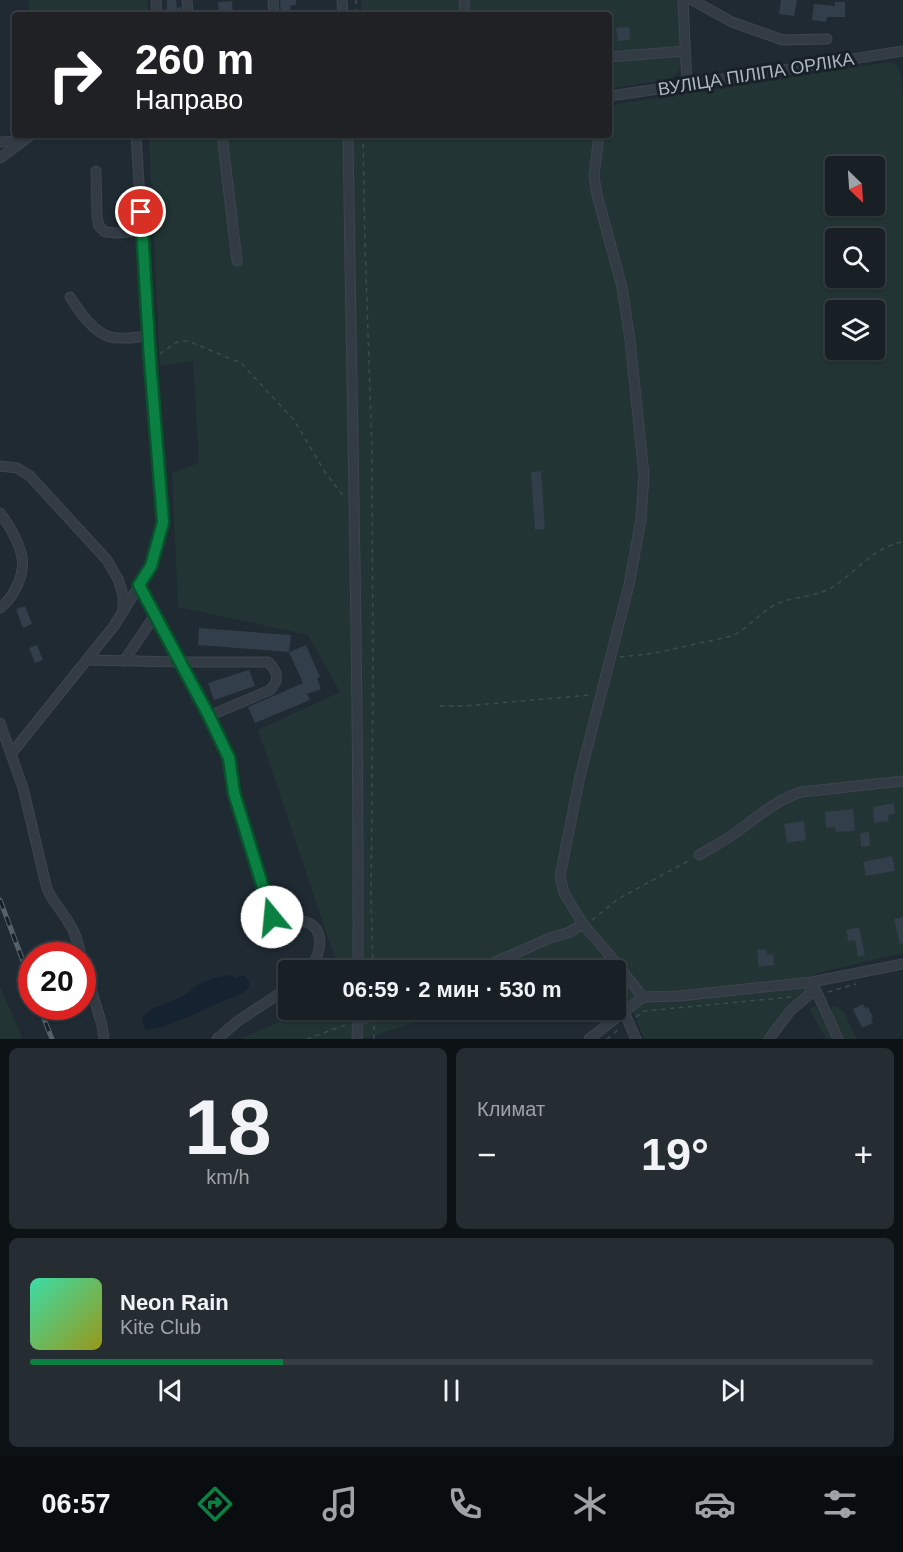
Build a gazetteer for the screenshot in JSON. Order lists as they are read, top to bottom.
{
  "streets": {
    "street": ["ВУЛІЦА ПІЛІПА ОРЛІКА"]
  },
  "north": "bottom right",
  "page": {
    "turn": ["260 m", "Направо"],
    "limit": "20",
    "trip": "06:59 · 2 мин · 530 m",
    "tile": [
      ["18", "km/h"],
      "Климат"
    ],
    "heat": ["−", "19°", "+"],
    "song": ["Neon Rain", "Kite Club"],
    "tabs": "06:57"
  }
}
